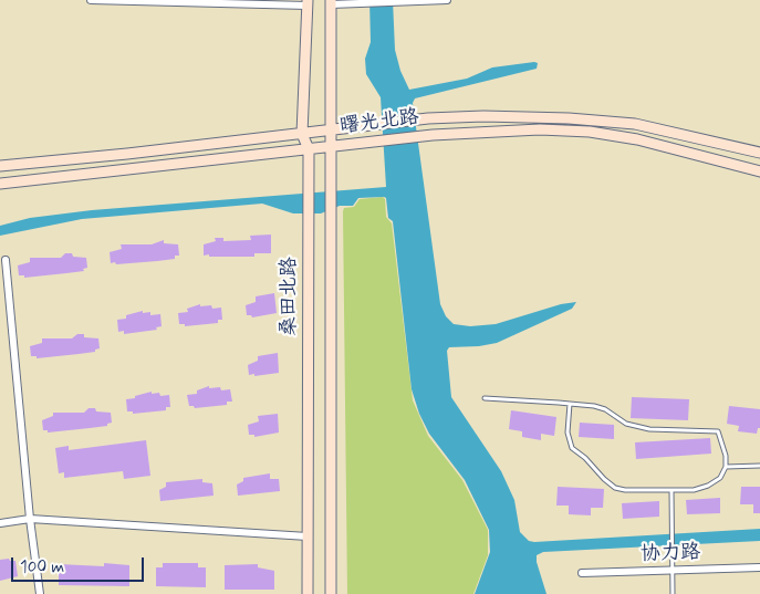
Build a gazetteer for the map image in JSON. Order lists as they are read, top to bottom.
{
  "streets": {
    "main road": ["曙光北路", "桑田北路"],
    "street": ["协力路"]
  },
  "crossings": [
    ["曙光北路", "桑田北路"]
  ],
  "scale_bar": "100 m"
}
